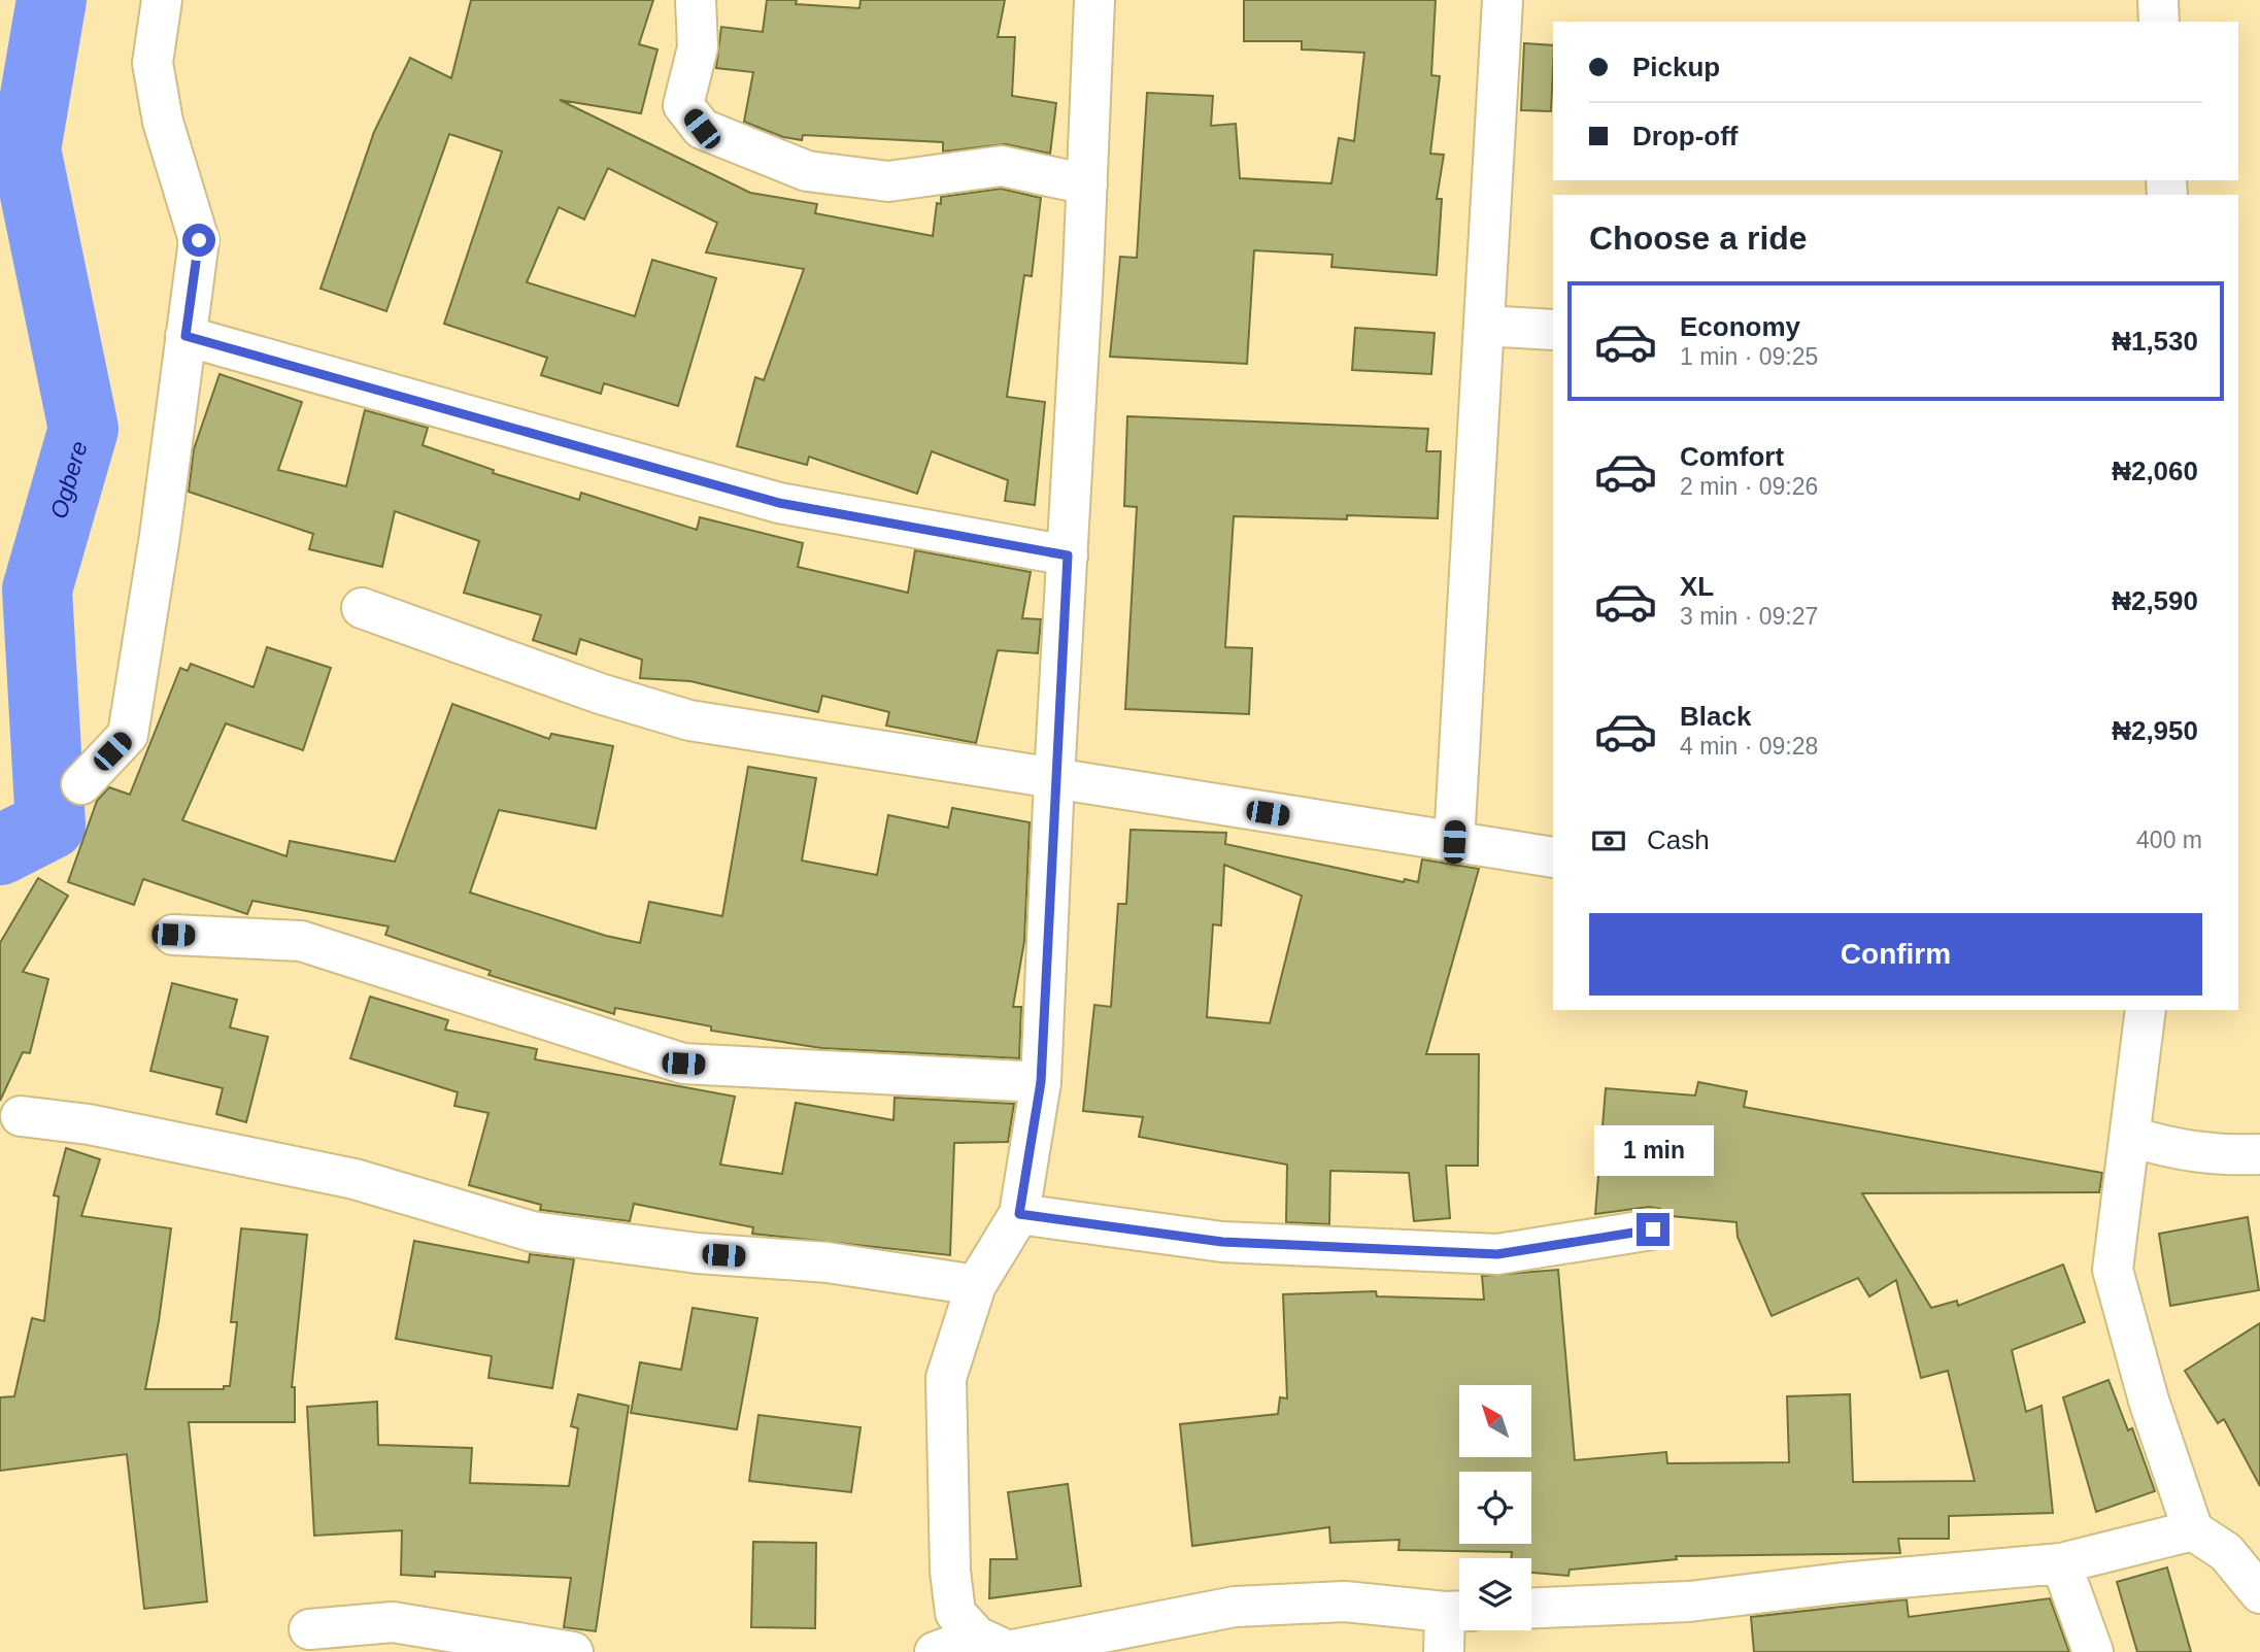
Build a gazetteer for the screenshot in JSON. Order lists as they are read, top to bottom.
{
  "water": ["Ogbere"],
  "north": "top left",
  "page": {
    "banner": ["Pickup", "Drop-off"],
    "heading": "Choose a ride",
    "list": [
      {
        "name": "Economy",
        "note": "1 min · 09:25",
        "value": "₦1,530"
      },
      {
        "name": "Comfort",
        "note": "2 min · 09:26",
        "value": "₦2,060"
      },
      {
        "name": "XL",
        "note": "3 min · 09:27",
        "value": "₦2,590"
      },
      {
        "name": "Black",
        "note": "4 min · 09:28",
        "value": "₦2,950"
      }
    ],
    "pay": ["Cash", "400 m"],
    "buttons": "Confirm",
    "bubble": "1 min"
  }
}
